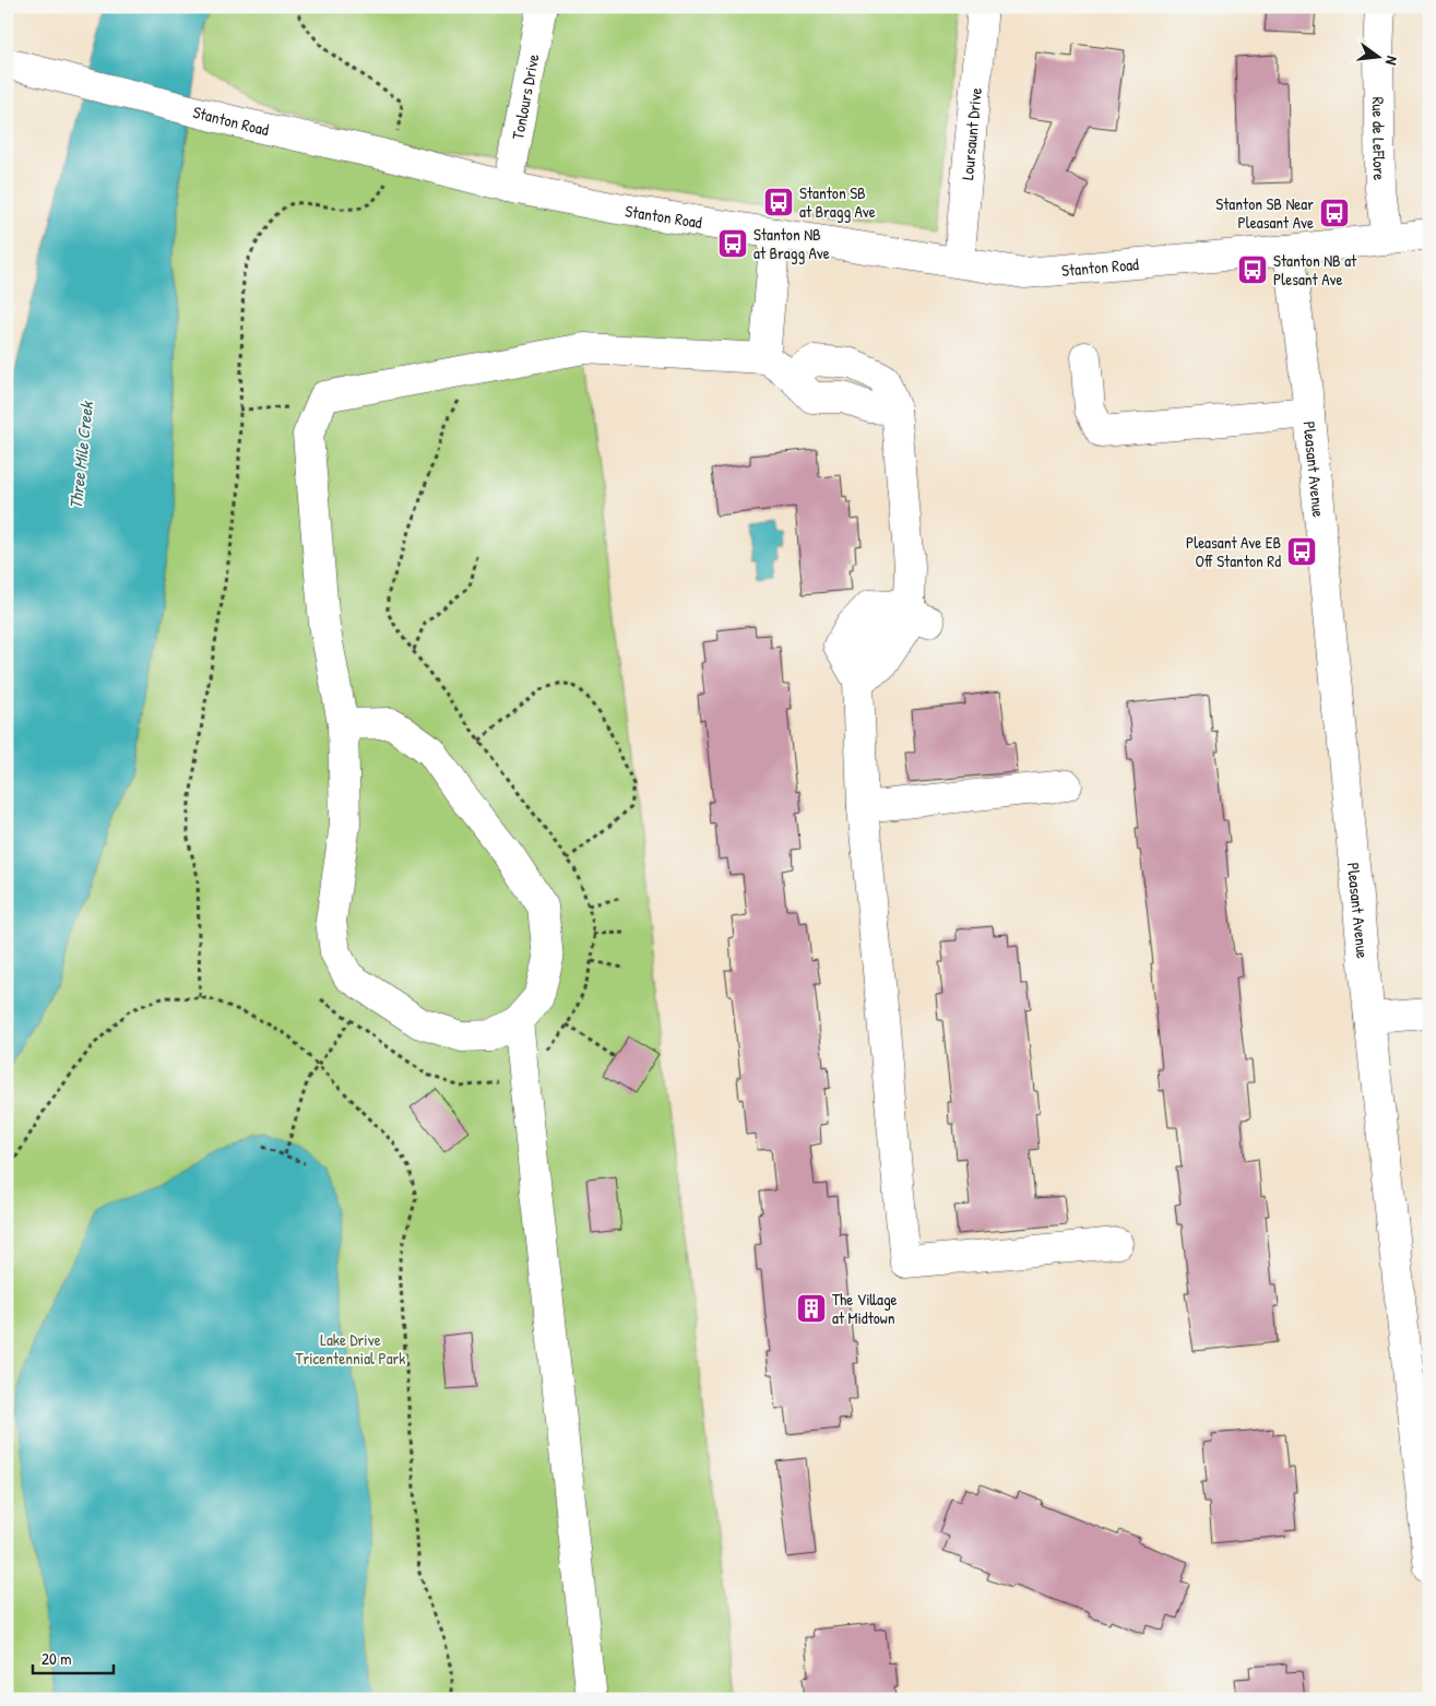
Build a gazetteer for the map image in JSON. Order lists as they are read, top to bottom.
{
  "streets": {
    "street": [
      "Tonlours Drive",
      "Stanton Road",
      "Loursaunt Drive",
      "Rue de LeFlore",
      "Pleasant Avenue"
    ]
  },
  "crossings": [
    ["Tonlours Drive", "Stanton Road"],
    ["Stanton Road", "Loursaunt Drive"],
    ["Stanton Road", "Rue de LeFlore"],
    ["Stanton Road", "Pleasant Avenue"]
  ],
  "water": ["Three Mile Creek"],
  "parks": ["Lake Drive Tricentennial Park"],
  "places": {
    "bus stop": [
      "Stanton SB at Bragg Ave",
      "Stanton SB Near Pleasant Ave",
      "Stanton NB at Bragg Ave",
      "Stanton NB at Plesant Ave",
      "Pleasant Ave EB Off Stanton Rd"
    ],
    "building": ["The Village at Midtown"]
  },
  "scale_bar": "20 m",
  "north": "right"
}
